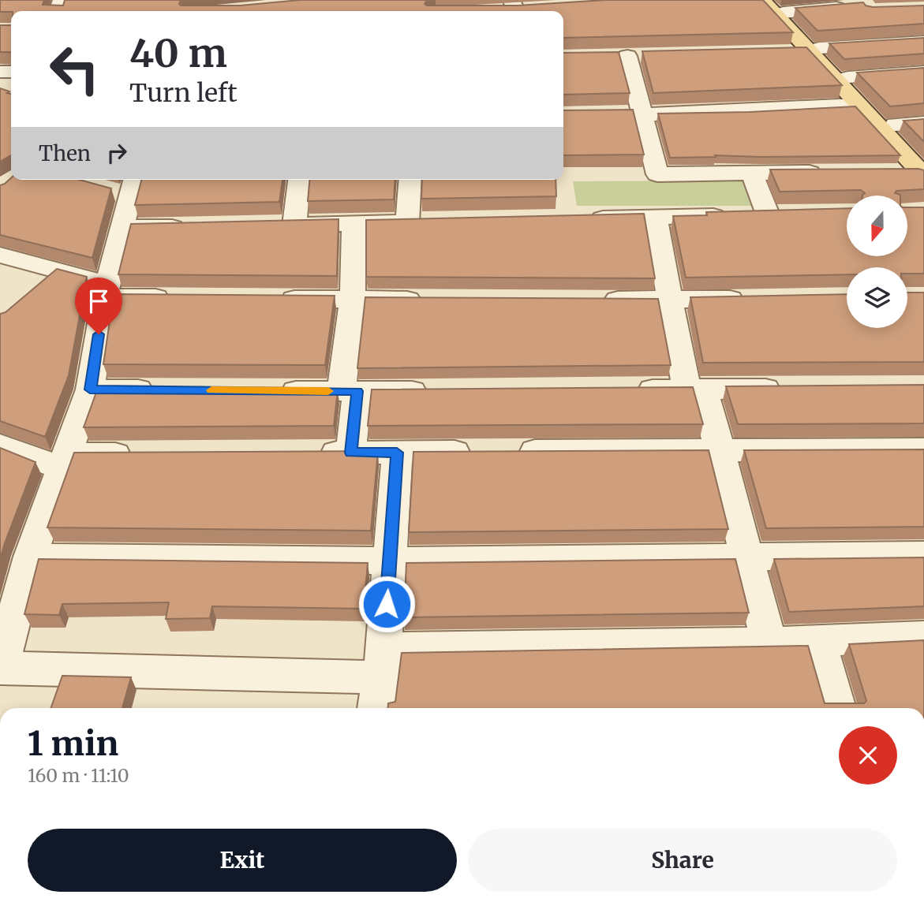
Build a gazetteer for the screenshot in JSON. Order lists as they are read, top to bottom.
{
  "north": "bottom",
  "page": {
    "turn": ["40 m", "Turn left"],
    "then": "Then",
    "heading": ["1 min", "160 m · 11:10"],
    "buttons": ["Exit", "Share"]
  }
}
